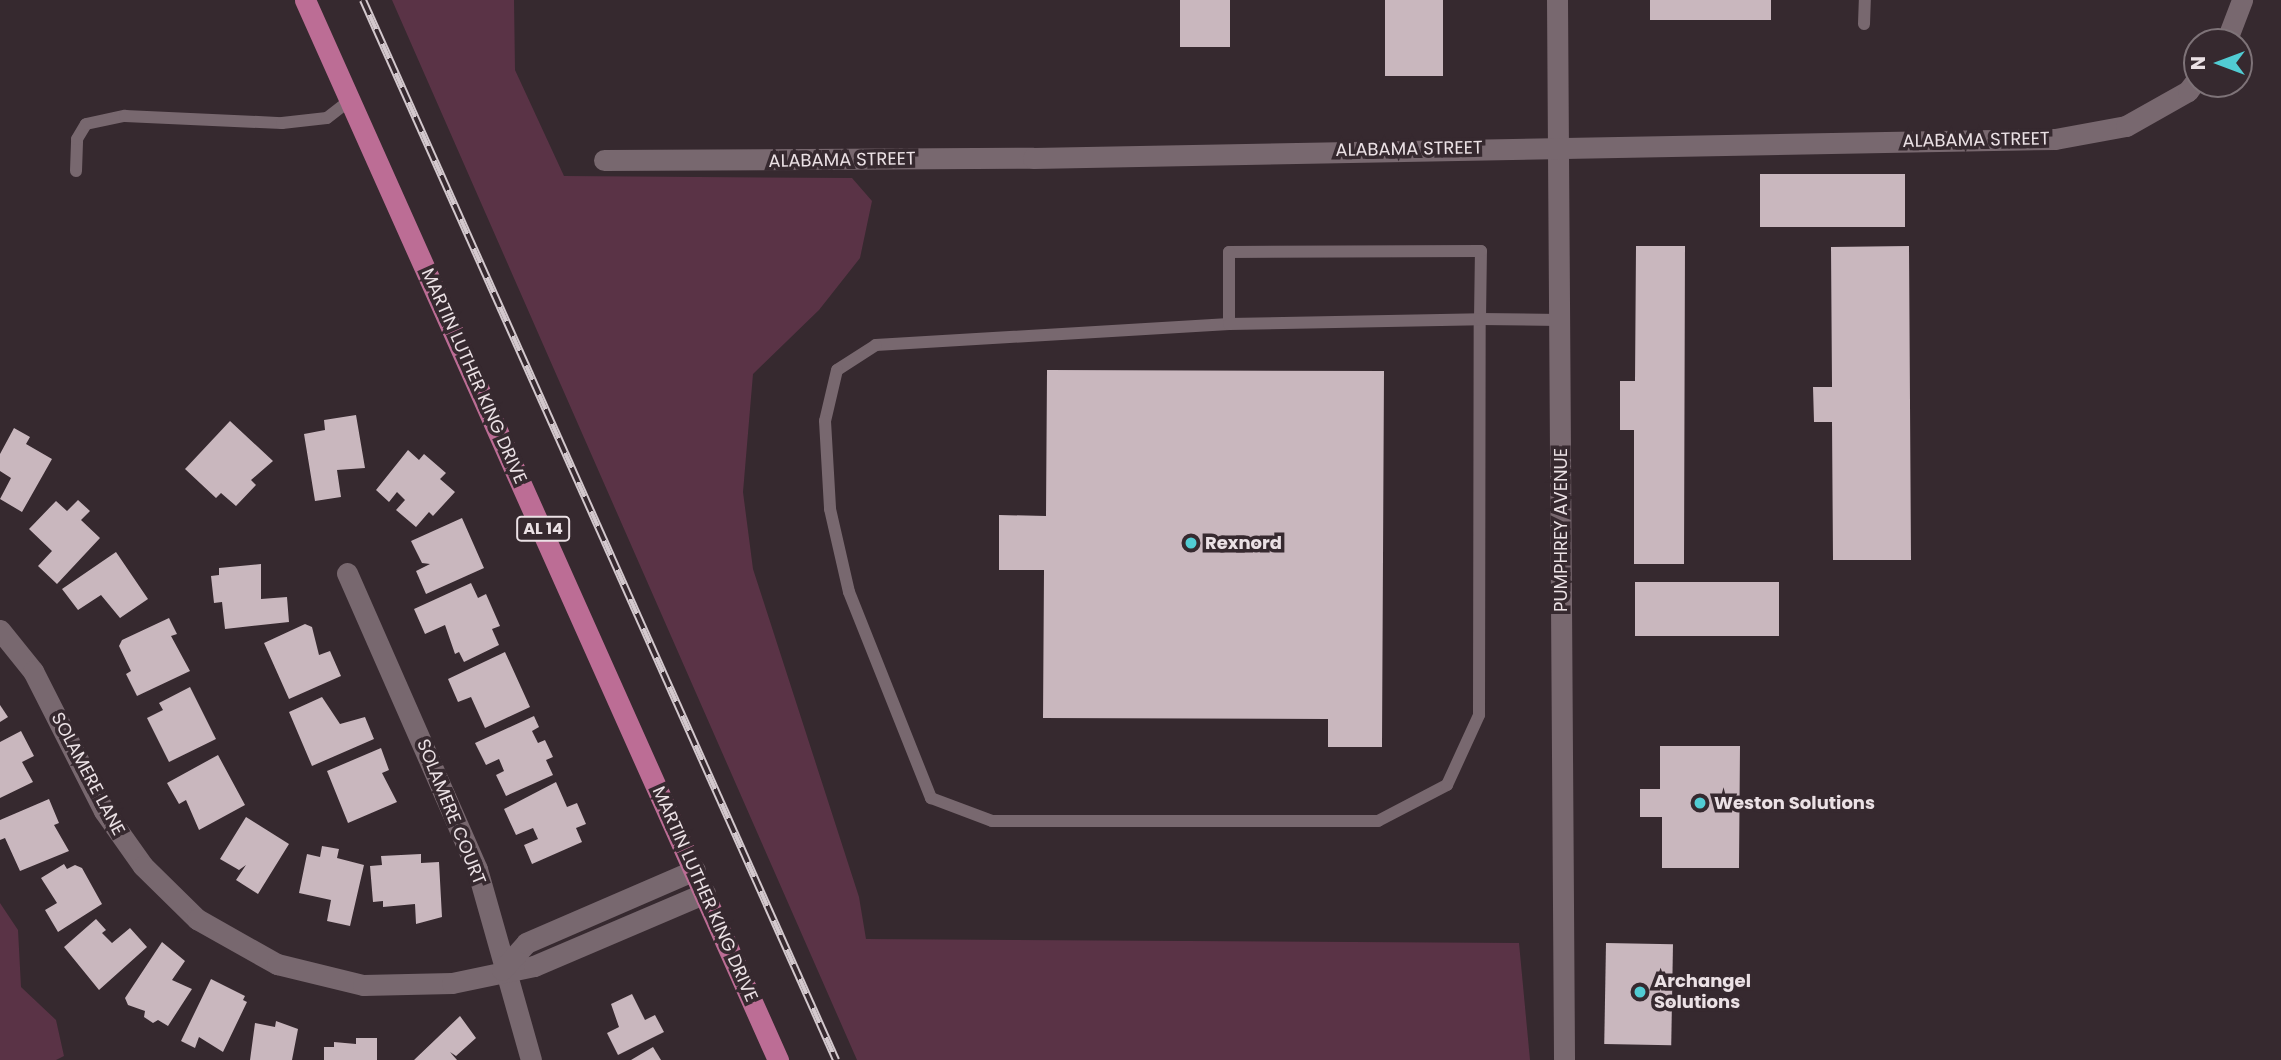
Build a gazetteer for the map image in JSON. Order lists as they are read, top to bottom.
{
  "streets": {
    "main road": ["MARTIN LUTHER KING DRIVE", "AL 14"],
    "street": [
      "ALABAMA STREET",
      "PUMPHREY AVENUE",
      "SOLAMERE LANE",
      "SOLAMERE COURT"
    ]
  },
  "crossings": [
    ["ALABAMA STREET", "PUMPHREY AVENUE"],
    ["MARTIN LUTHER KING DRIVE", "SOLAMERE LANE"],
    ["SOLAMERE LANE", "SOLAMERE COURT"]
  ],
  "places": ["Rexnord", "Weston Solutions", "Archangel Solutions"],
  "north": "left"
}
